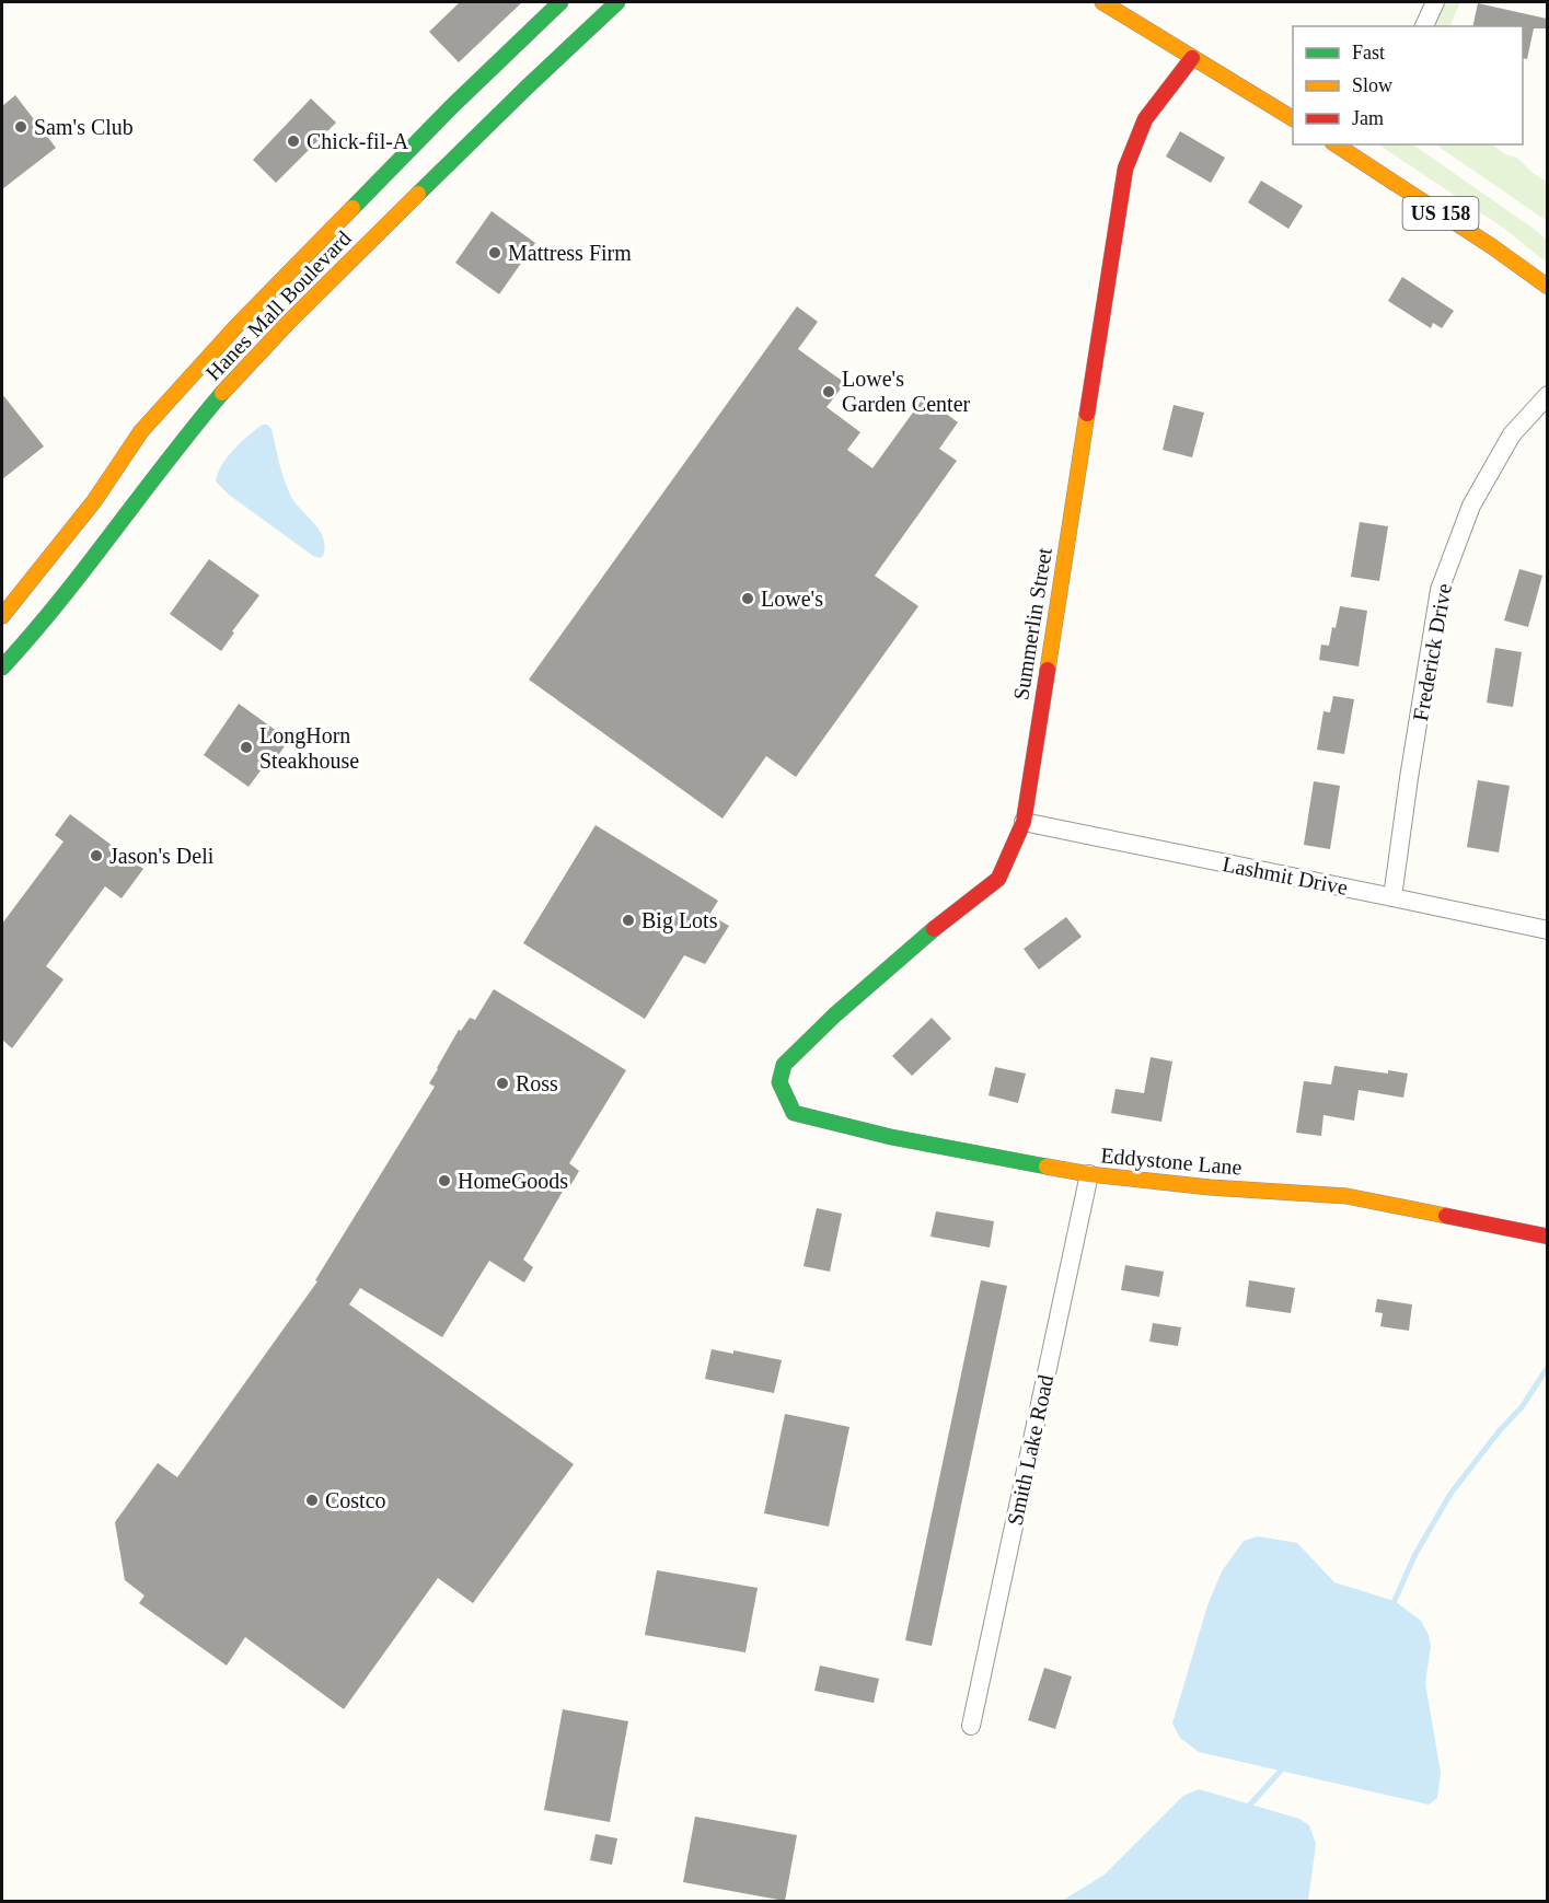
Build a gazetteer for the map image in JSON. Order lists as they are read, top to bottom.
{
  "streets": {
    "main road": [
      "US 158",
      "Hanes Mall Boulevard",
      "Summerlin Street",
      "Eddystone Lane"
    ],
    "street": ["Frederick Drive", "Lashmit Drive", "Smith Lake Road"]
  },
  "crossings": [
    ["Summerlin Street", "Lashmit Drive"],
    ["Summerlin Street", "Eddystone Lane"],
    ["Frederick Drive", "Lashmit Drive"],
    ["Eddystone Lane", "Smith Lake Road"]
  ],
  "places": [
    "Sam's Club",
    "Chick-fil-A",
    "Mattress Firm",
    "Lowe's Garden Center",
    "Lowe's",
    "LongHorn Steakhouse",
    "Jason's Deli",
    "Big Lots",
    "Ross",
    "HomeGoods",
    "Costco"
  ],
  "legend": ["Fast", "Slow", "Jam"]
}
